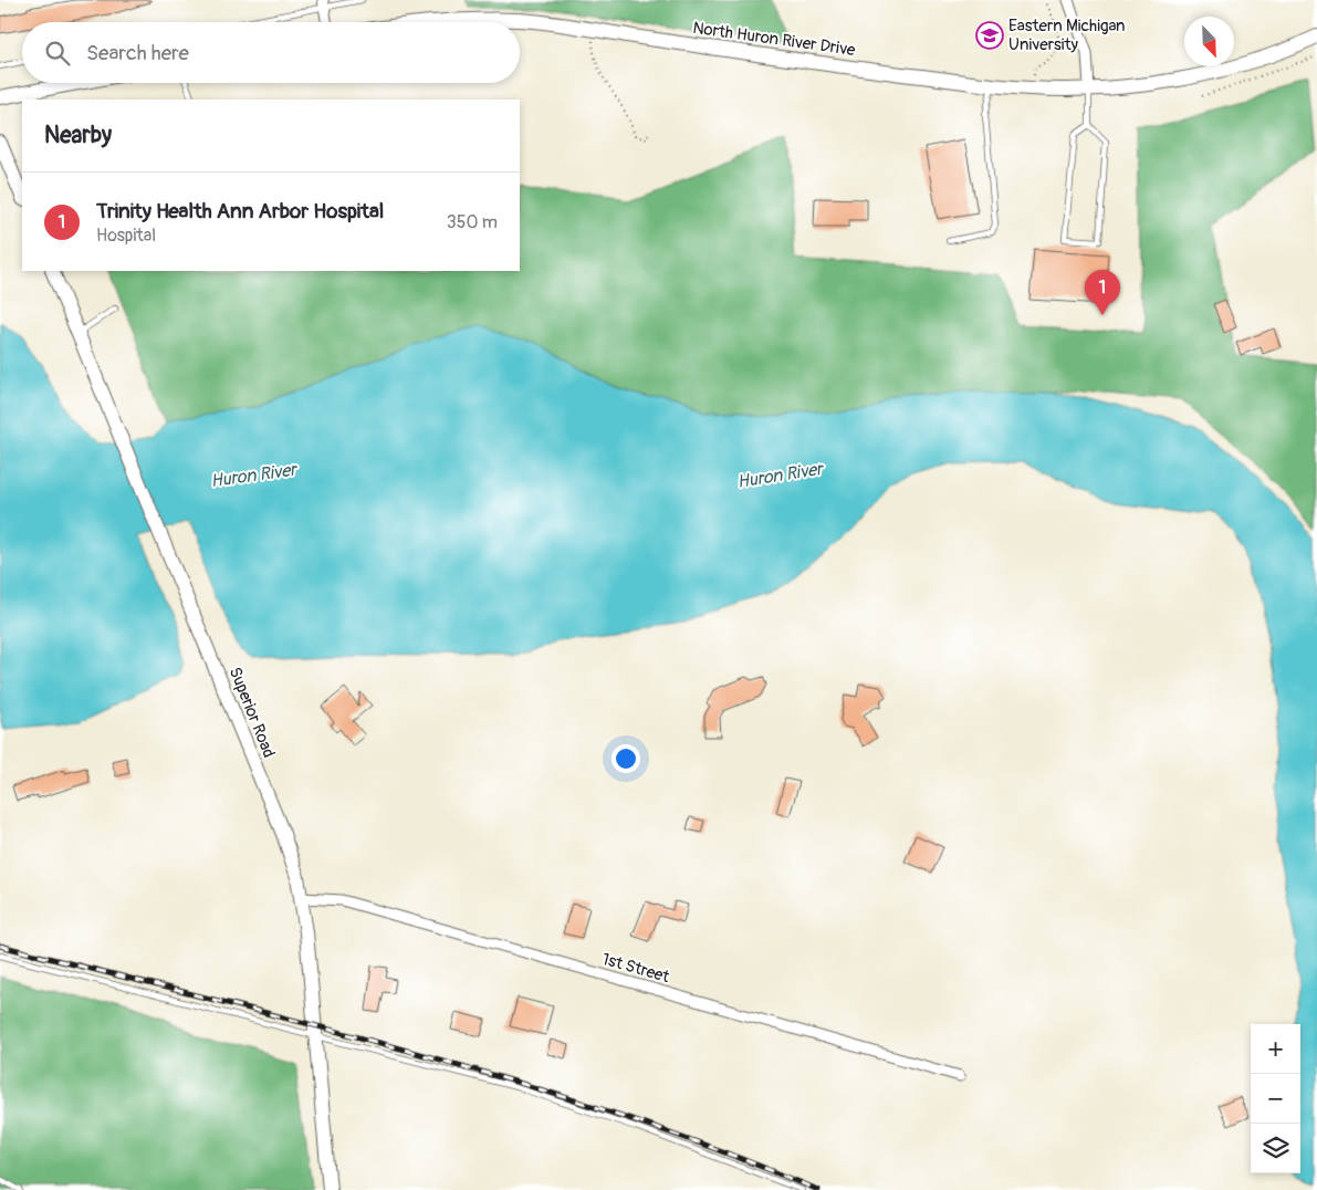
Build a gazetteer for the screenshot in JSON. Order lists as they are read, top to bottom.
{
  "streets": {
    "main road": ["North Huron River Drive", "Superior Road"],
    "street": ["1st Street"]
  },
  "crossings": [
    ["Superior Road", "1st Street"]
  ],
  "water": ["Huron River"],
  "places": {
    "school or university": ["Eastern Michigan University"]
  },
  "north": "bottom right",
  "page": {
    "search": "Search here",
    "heading": "Nearby",
    "list": [
      {
        "mark": "1",
        "name": "Trinity Health Ann Arbor Hospital",
        "note": "Hospital",
        "value": "350 m"
      }
    ],
    "pins": "1",
    "map_buttons": ["+", "−"]
  }
}
